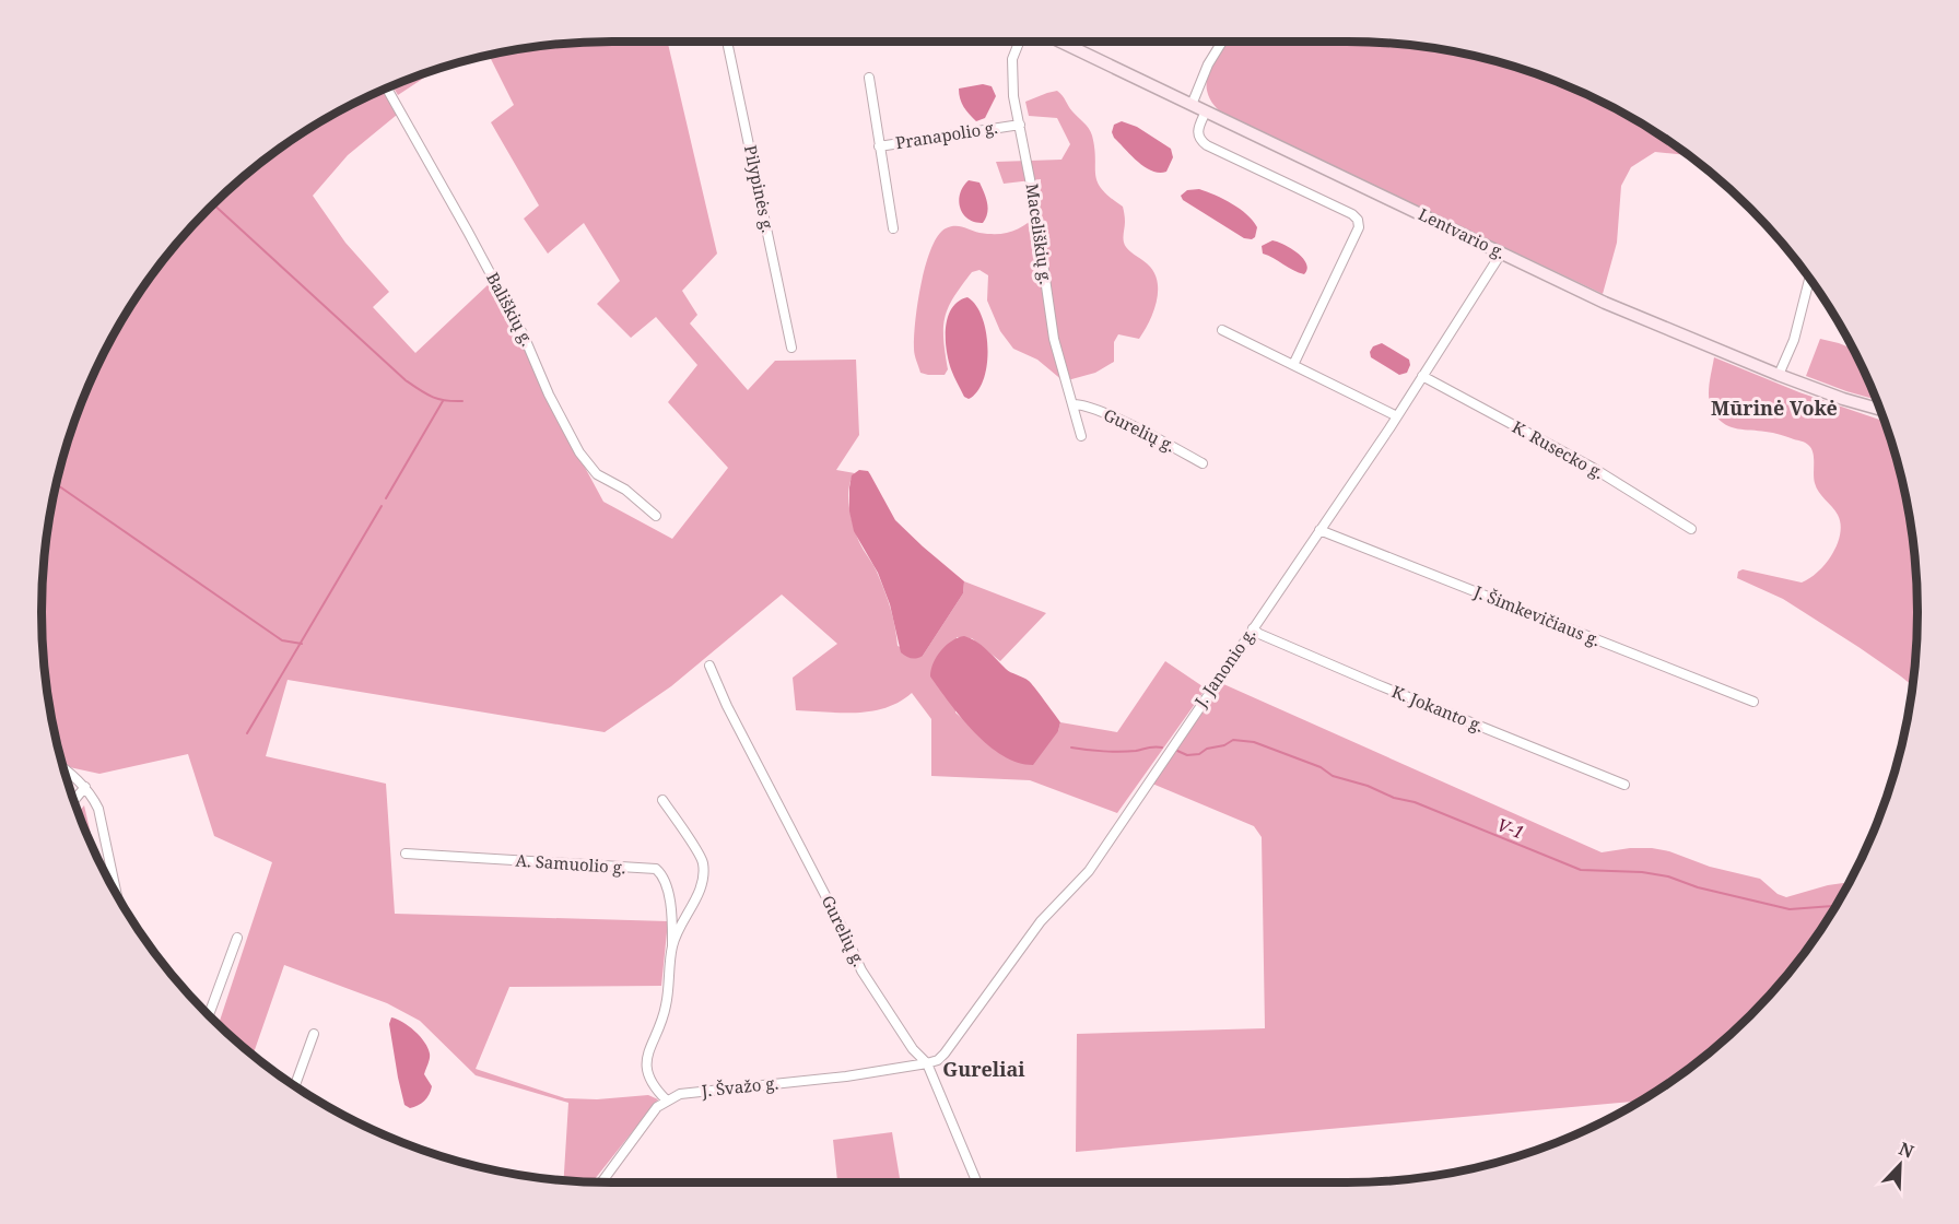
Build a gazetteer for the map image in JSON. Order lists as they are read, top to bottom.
{
  "streets": {
    "main road": ["Lentvario g."],
    "street": [
      "Pranapolio g.",
      "Pilypinės g.",
      "Maceliškių g.",
      "Bališkių g.",
      "Gurelių g.",
      "K. Rusecko g.",
      "J. Šimkevičiaus g.",
      "J. Janonio g.",
      "K. Jokanto g.",
      "A. Samuolio g.",
      "J. Švažo g."
    ]
  },
  "crossings": [
    ["Pranapolio g.", "Maceliškių g."],
    ["Maceliškių g.", "Gurelių g."],
    ["Lentvario g.", "J. Janonio g."],
    ["Gurelių g.", "J. Janonio g."],
    ["Gurelių g.", "J. Švažo g."],
    ["K. Rusecko g.", "J. Janonio g."],
    ["J. Šimkevičiaus g.", "J. Janonio g."],
    ["J. Janonio g.", "K. Jokanto g."],
    ["J. Janonio g.", "J. Švažo g."]
  ],
  "districts": ["Mūrinė Vokė", "Gureliai"],
  "water": ["V-1"],
  "north": "top right"
}
